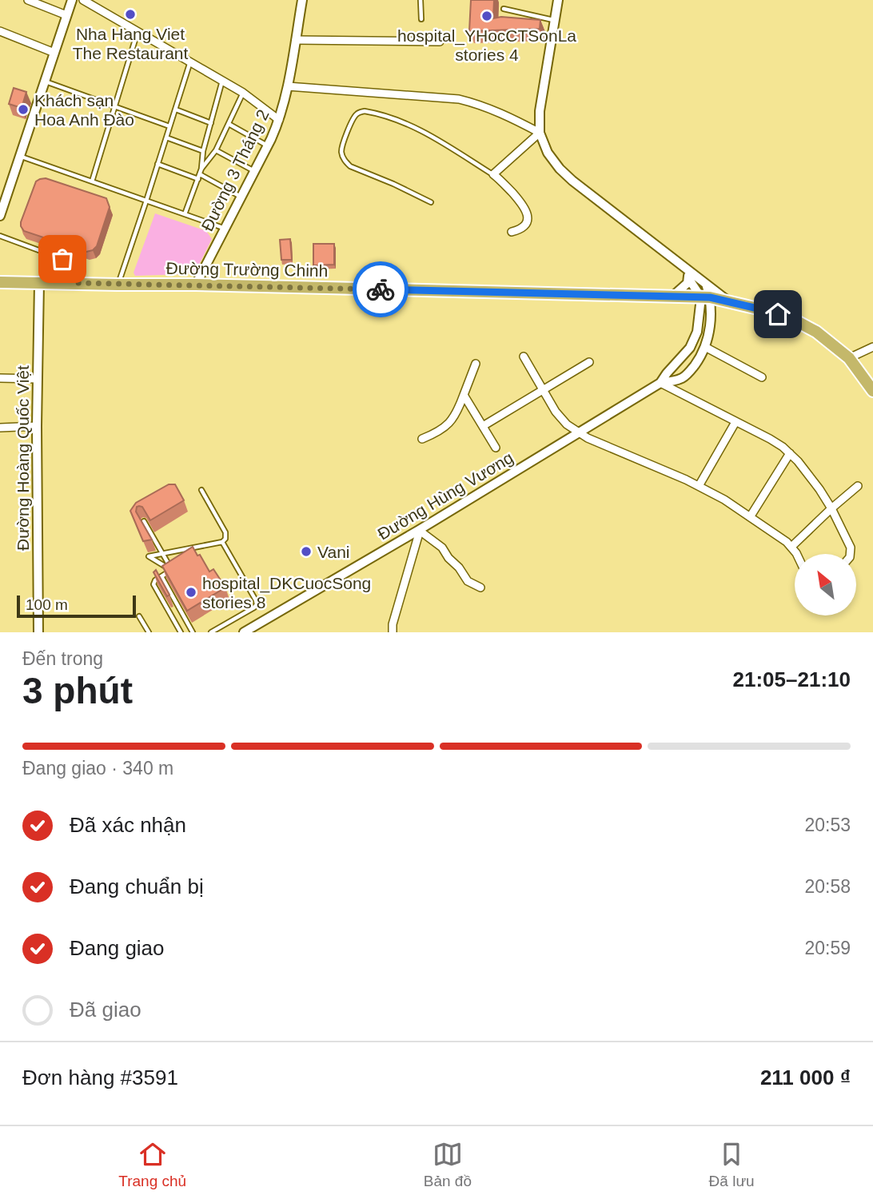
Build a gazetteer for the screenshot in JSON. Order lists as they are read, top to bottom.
{
  "streets": {
    "main road": ["Đường Trường Chinh"],
    "street": ["Đường 3 Tháng 2", "Đường Hoàng Quốc Việt", "Đường Hùng Vương"]
  },
  "crossings": [
    ["Đường 3 Tháng 2", "Đường Trường Chinh"],
    ["Đường Trường Chinh", "Đường Hoàng Quốc Việt"],
    ["Đường Trường Chinh", "Đường Hùng Vương"]
  ],
  "places": [
    "Nha Hang Viet The Restaurant",
    "hospital_YHocCTSonLa stories 4",
    "Khách sạn Hoa Anh Đào",
    "Vani",
    "hospital_DKCuocSong stories 8"
  ],
  "scale_bar": "100 m",
  "north": "top left",
  "page": {
    "scale": "100 m",
    "heading": ["3 phút", "Đến trong", "21:05–21:10"],
    "panel": ["Đơn hàng #3591", "211 000 ₫"],
    "bar": "Đang giao · 340 m",
    "list": [
      ["Đã xác nhận", "20:53"],
      ["Đang chuẩn bị", "20:58"],
      ["Đang giao", "20:59"],
      "Đã giao"
    ],
    "tabs": ["Trang chủ", "Bản đồ", "Đã lưu"]
  }
}
